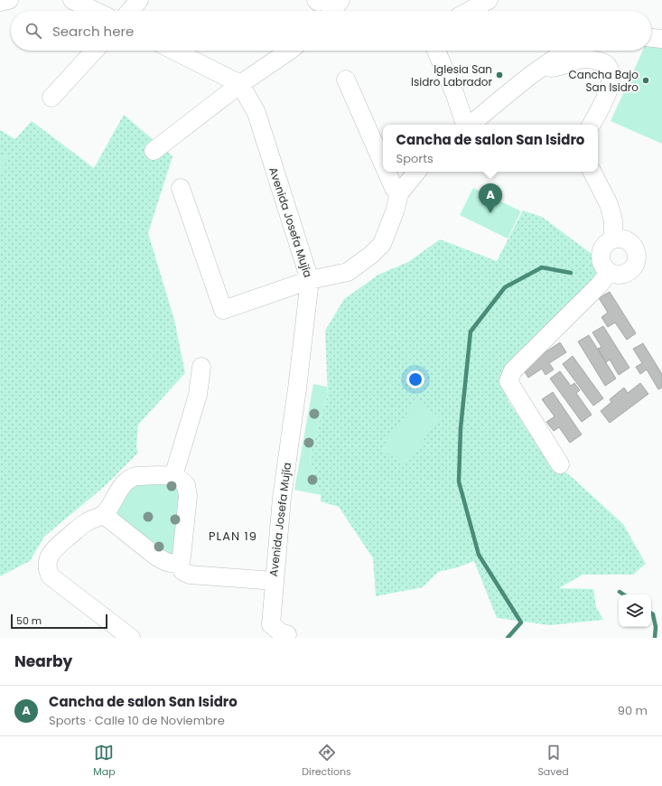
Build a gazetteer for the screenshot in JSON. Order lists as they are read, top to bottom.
{
  "streets": {
    "street": ["Avenida Josefa Mujía"]
  },
  "districts": ["PLAN 19"],
  "places": ["Iglesia San Isidro Labrador", "Cancha Bajo San Isidro"],
  "scale_bar": "50 m",
  "page": {
    "search": "Search here",
    "popup": ["Cancha de salon San Isidro", "Sports"],
    "pins": "A",
    "scale": "50 m",
    "heading": "Nearby",
    "list": [
      {
        "mark": "A",
        "name": "Cancha de salon San Isidro",
        "note": "Sports · Calle 10 de Noviembre",
        "value": "90 m"
      }
    ],
    "nav": ["Map", "Directions", "Saved"]
  }
}
